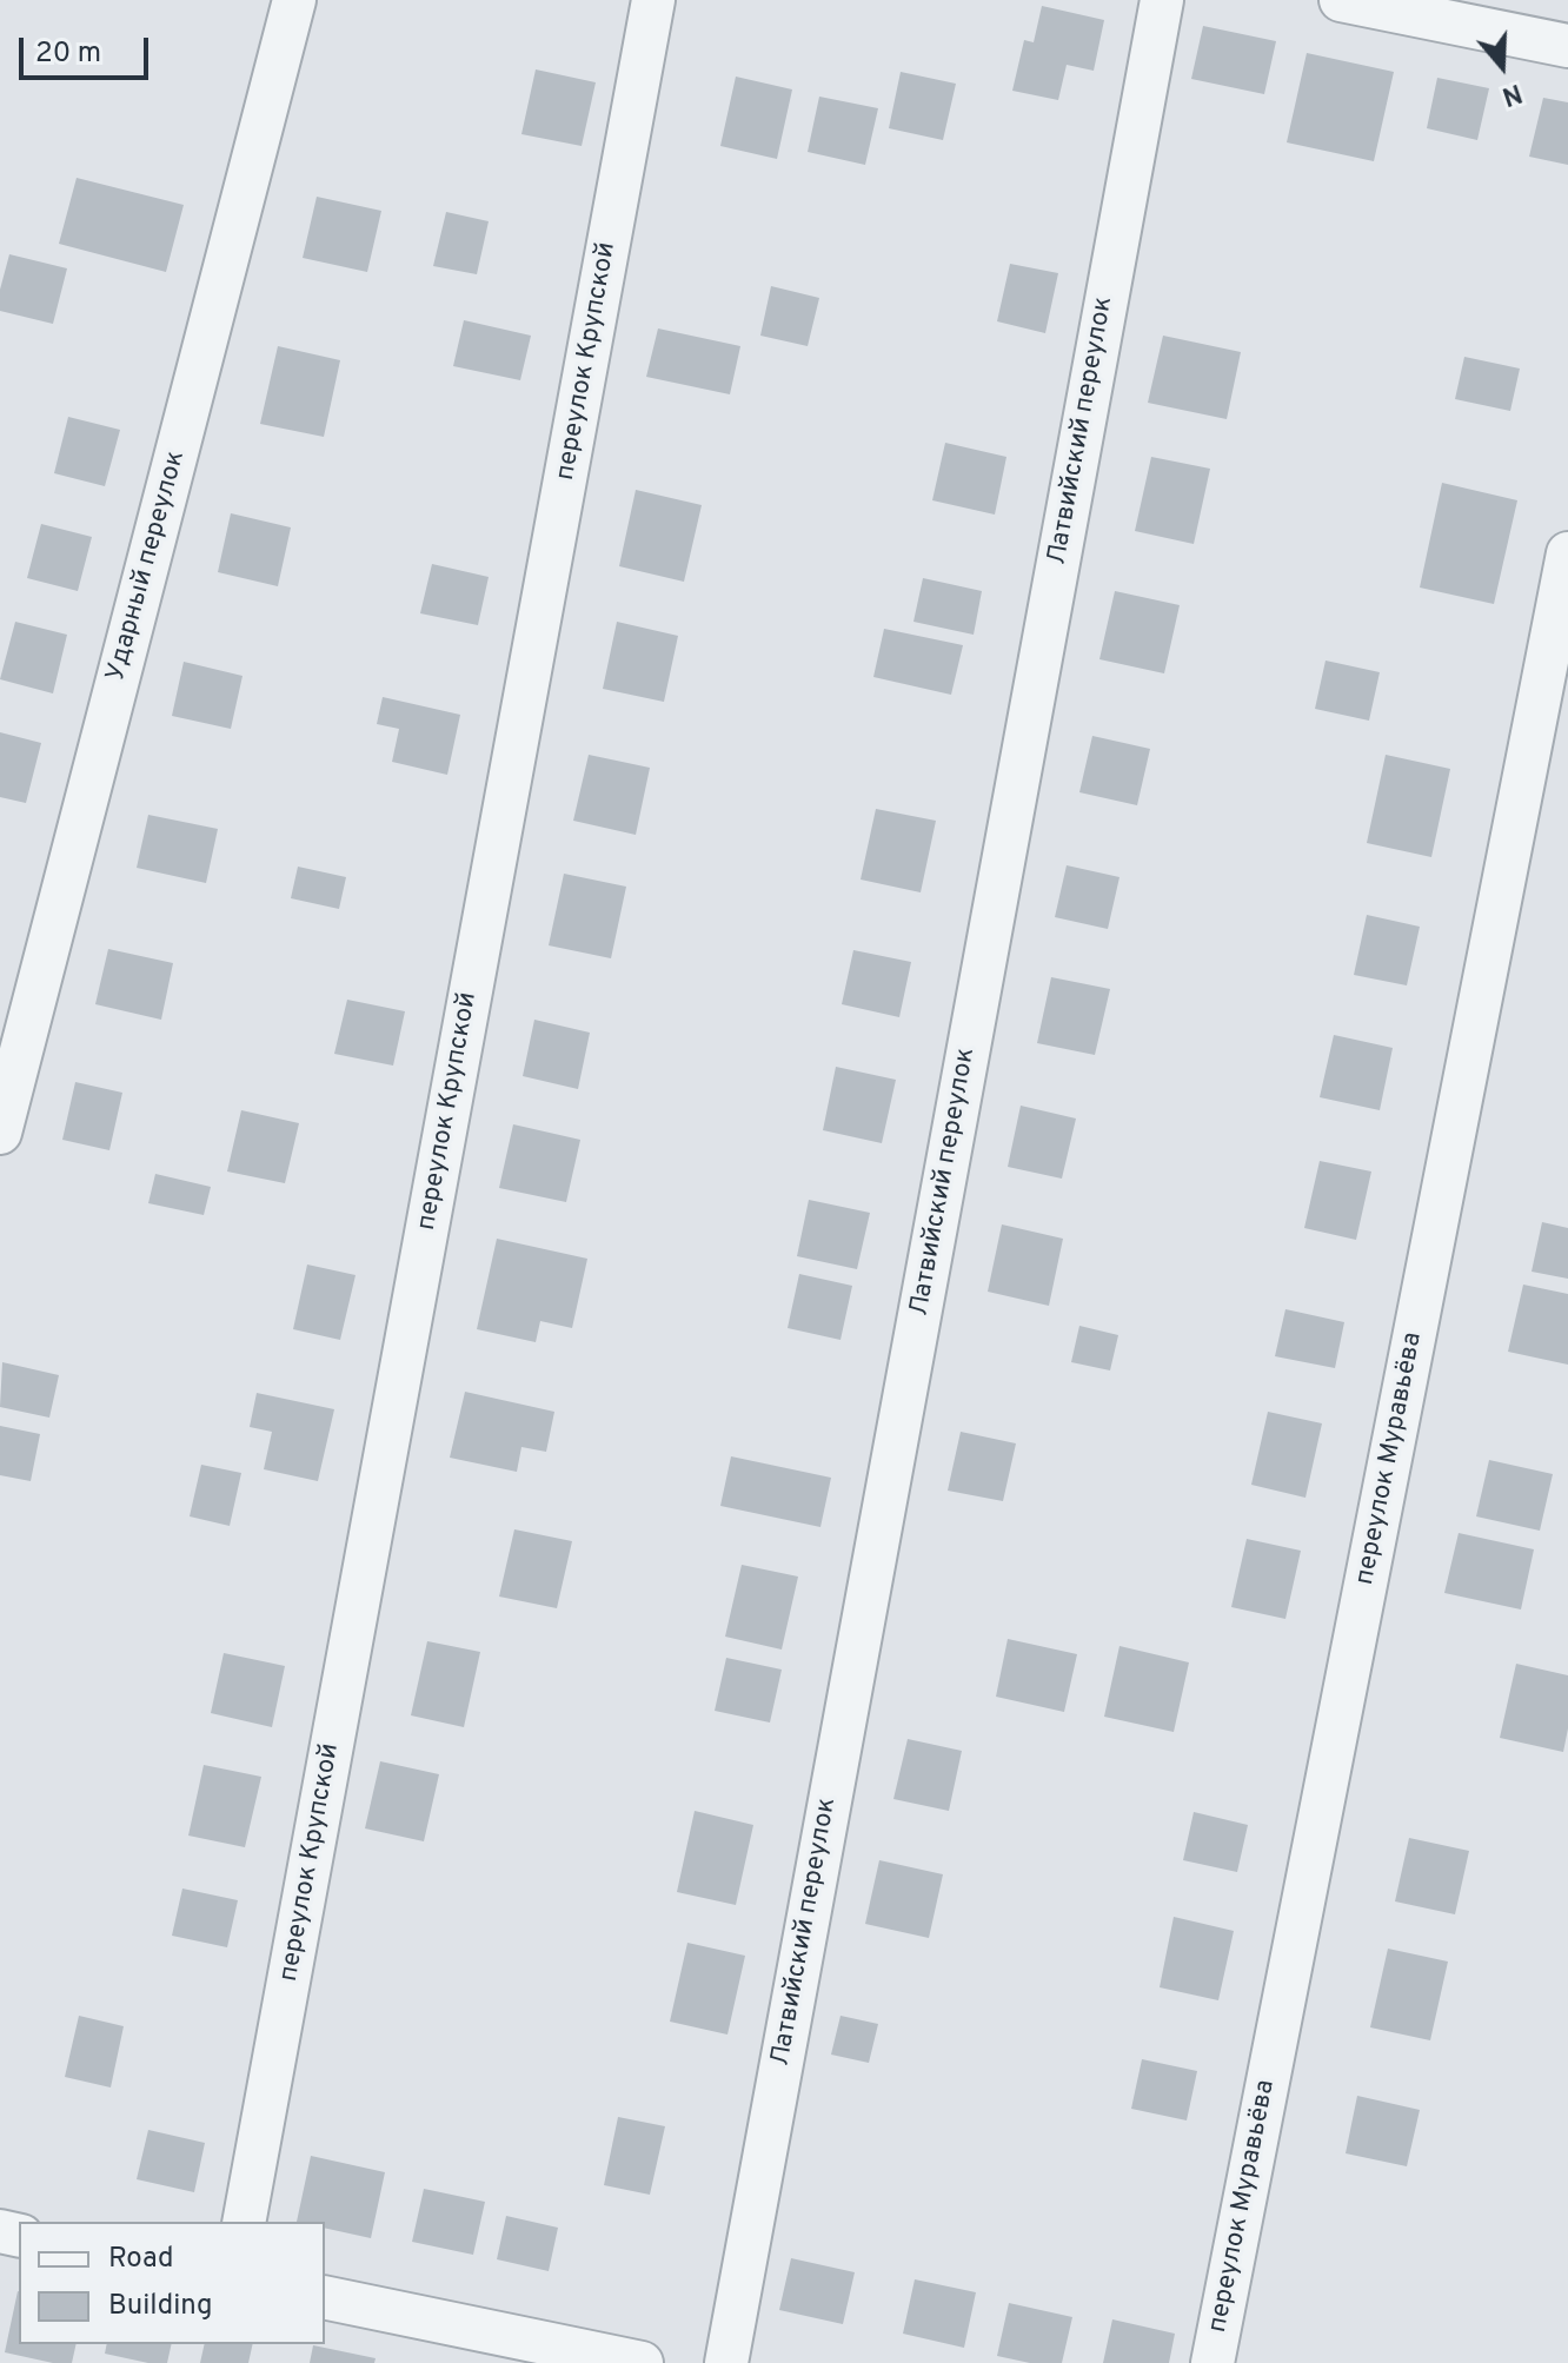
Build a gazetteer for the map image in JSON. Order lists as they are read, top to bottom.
{
  "streets": {
    "street": [
      "переулок Крупской",
      "Латвийский переулок",
      "Ударный переулок",
      "переулок Муравьёва"
    ]
  },
  "legend": ["Road", "Building"],
  "scale_bar": "20 m",
  "north": "bottom"
}
